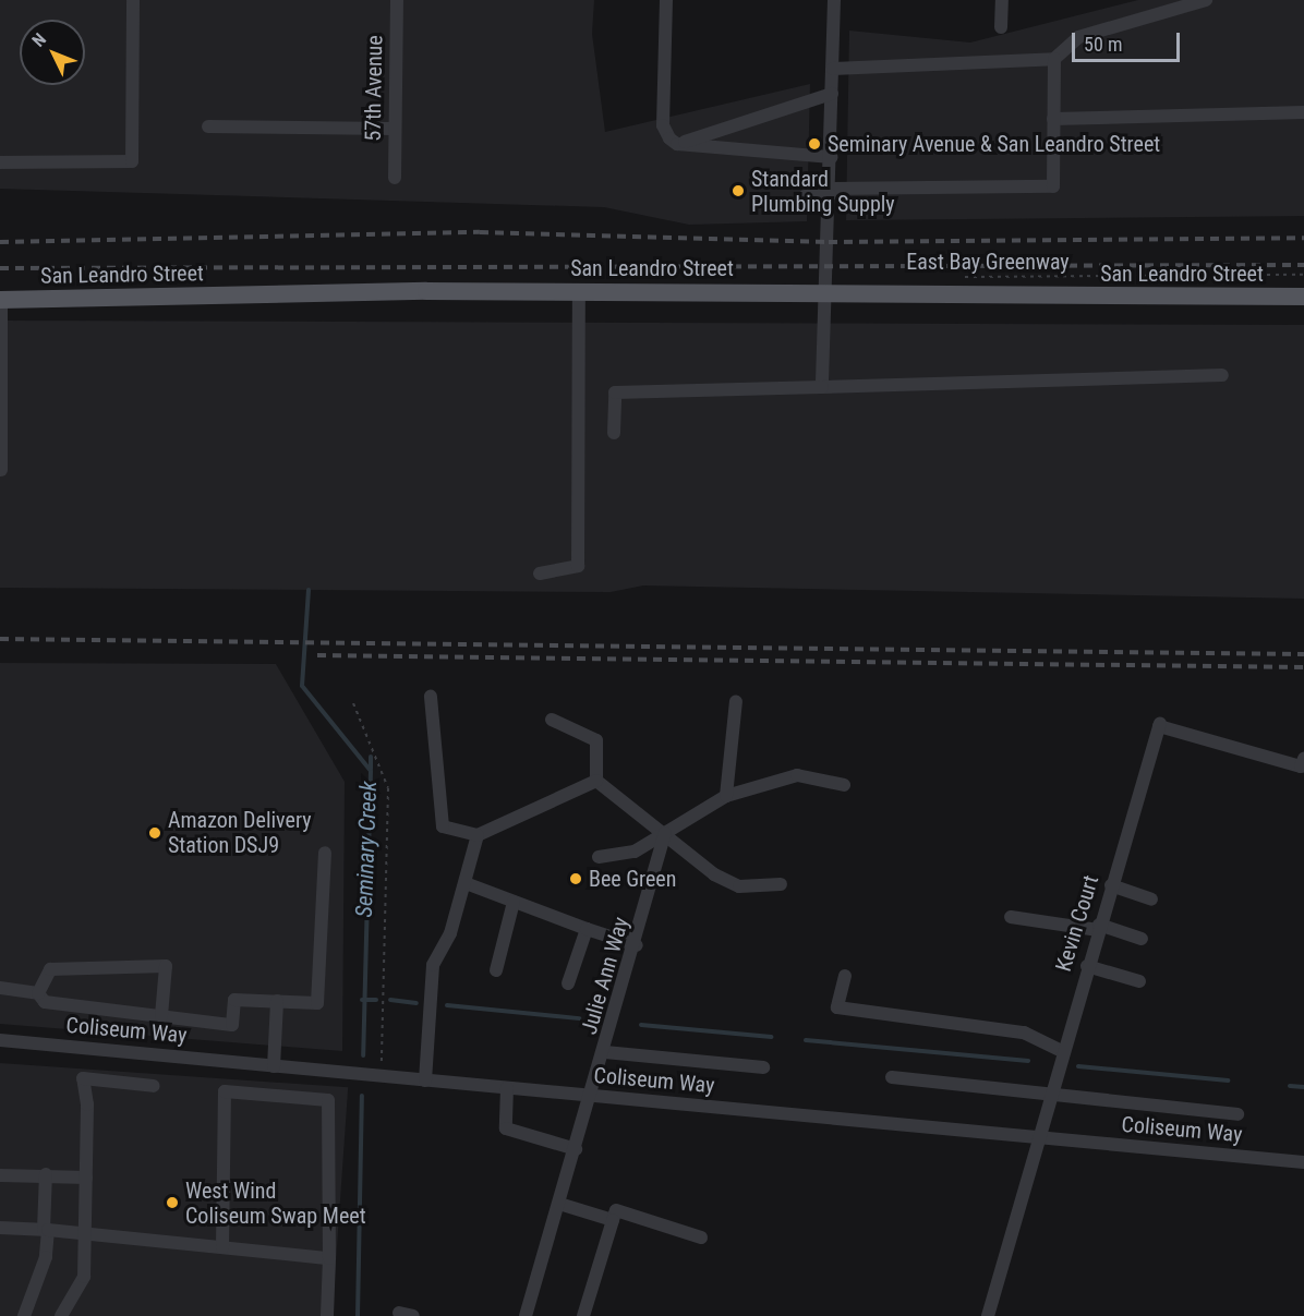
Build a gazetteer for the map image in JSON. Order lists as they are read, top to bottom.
{
  "streets": {
    "main road": ["San Leandro Street"],
    "street": [
      "57th Avenue",
      "Kevin Court",
      "Julie Ann Way",
      "Coliseum Way"
    ],
    "path": ["East Bay Greenway"]
  },
  "crossings": [
    ["Kevin Court", "Coliseum Way"],
    ["Julie Ann Way", "Coliseum Way"]
  ],
  "water": ["Seminary Creek"],
  "places": [
    "Seminary Avenue & San Leandro Street",
    "Standard Plumbing Supply",
    "Amazon Delivery Station DSJ9",
    "Bee Green",
    "West Wind Coliseum Swap Meet"
  ],
  "scale_bar": "50 m",
  "north": "top left"
}
